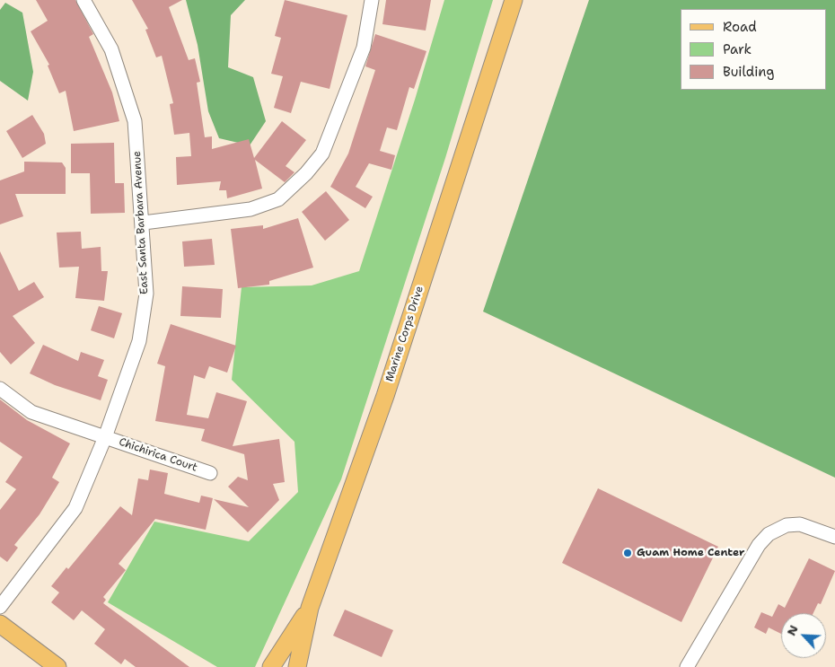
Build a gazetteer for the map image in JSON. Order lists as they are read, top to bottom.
{
  "streets": {
    "main road": ["Marine Corps Drive"],
    "street": ["East Santa Barbara Avenue", "Chichirica Court"]
  },
  "crossings": [
    ["East Santa Barbara Avenue", "Chichirica Court"]
  ],
  "places": ["Guam Home Center"],
  "legend": ["Road", "Park", "Building"],
  "north": "top left"
}
